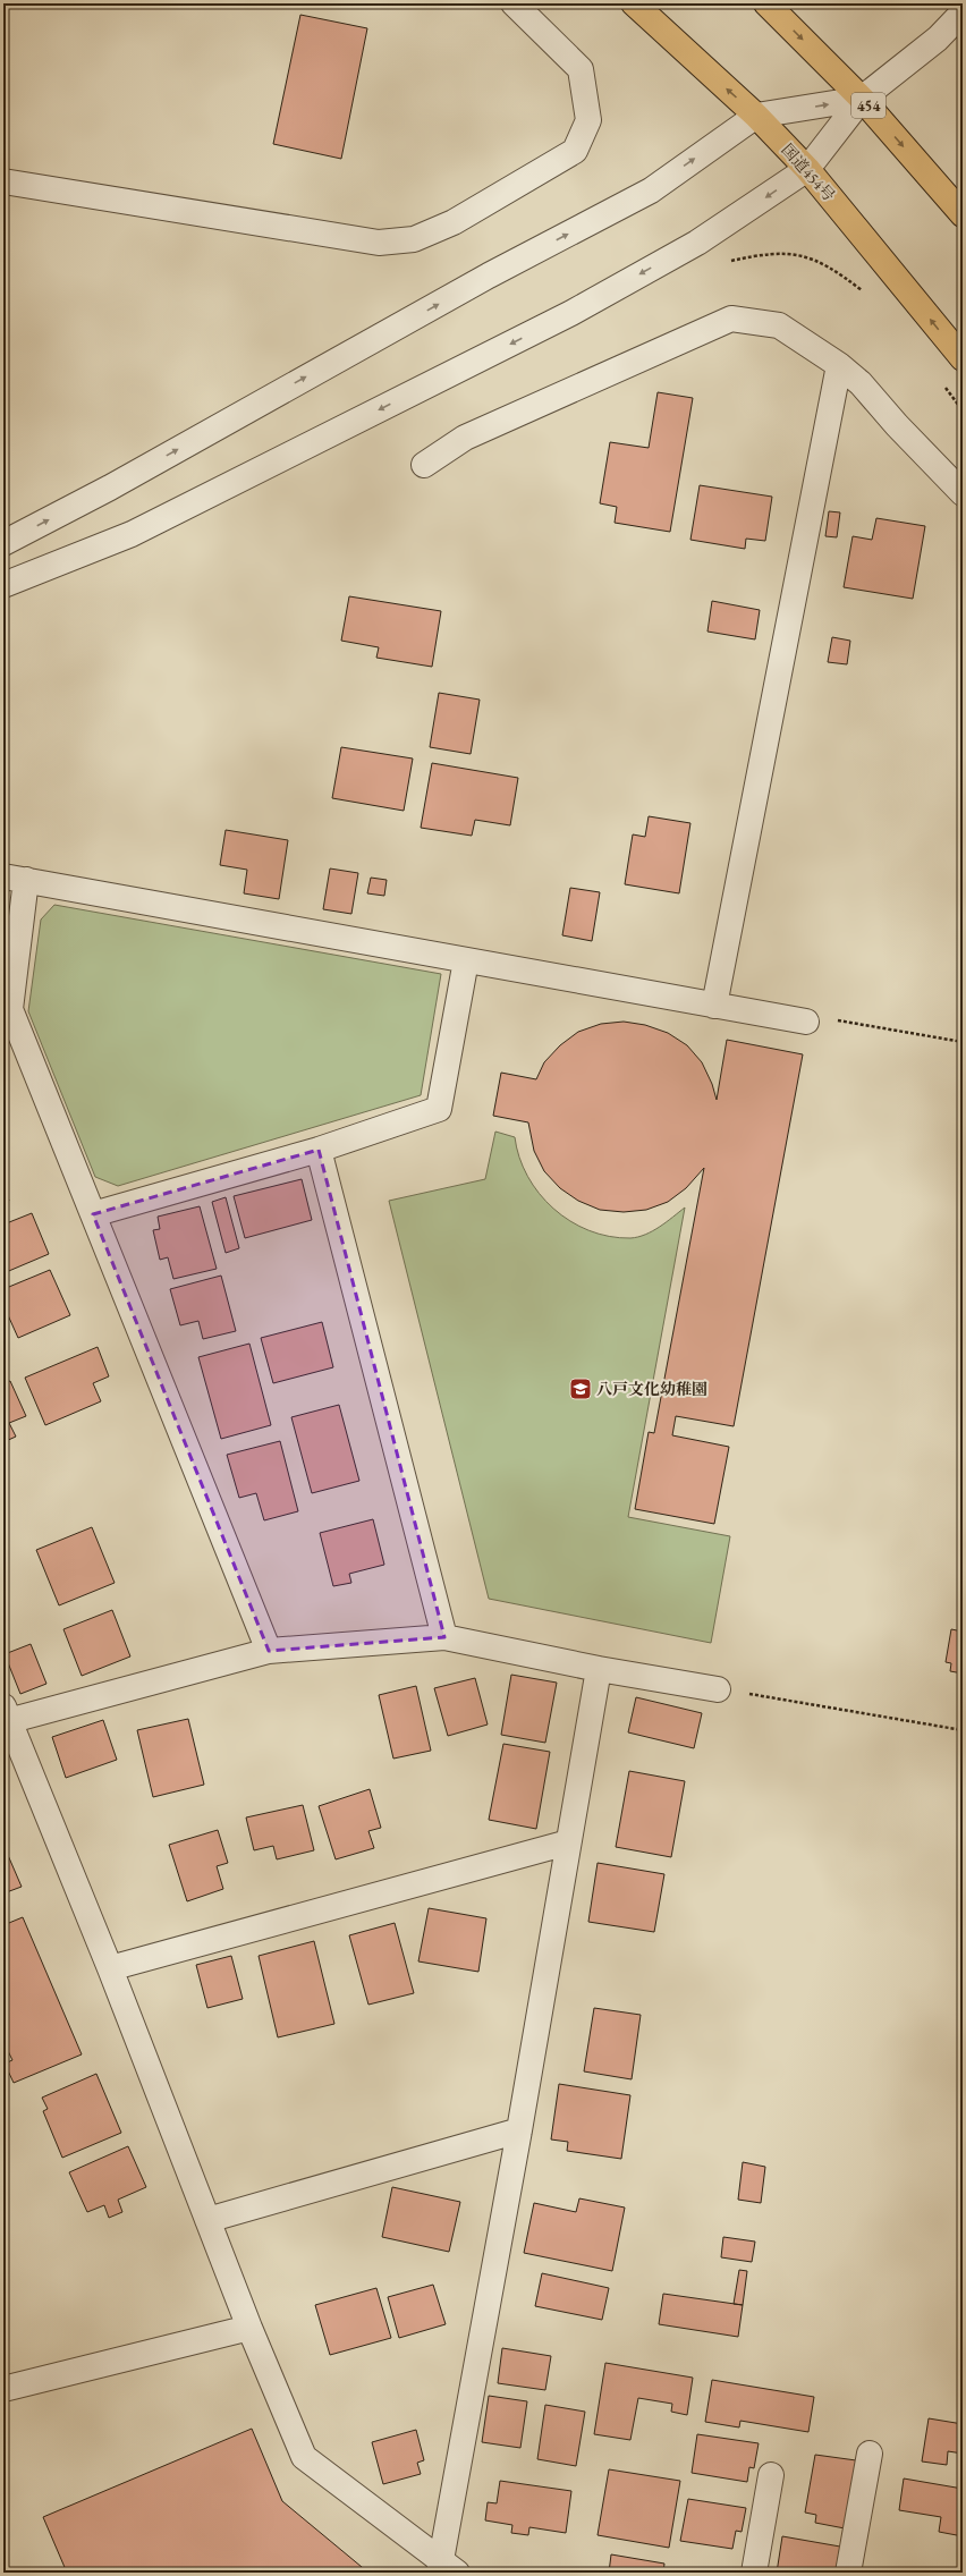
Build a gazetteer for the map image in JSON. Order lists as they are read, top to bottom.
{
  "streets": {
    "highway": ["454", "国道454号"]
  },
  "places": {
    "school or university": ["八戸文化幼稚園"]
  }
}
